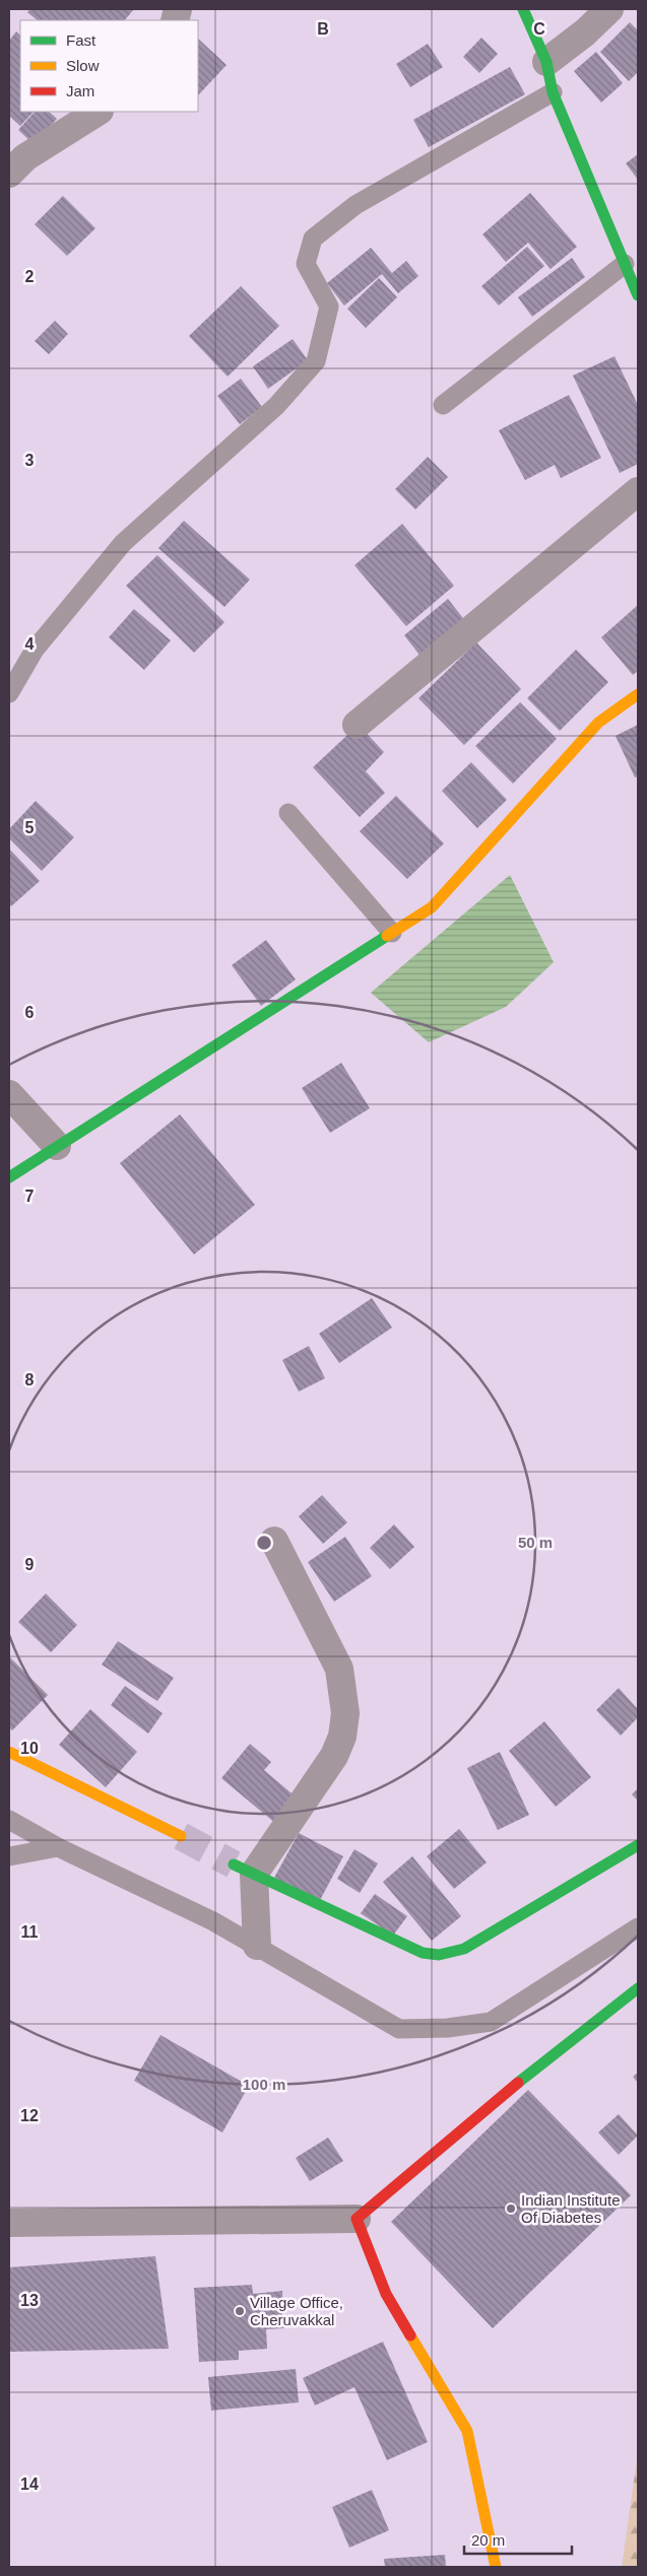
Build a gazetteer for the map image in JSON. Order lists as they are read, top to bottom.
{
  "places": ["Indian Institute Of Diabetes", "Village Office, Cheruvakkal"],
  "legend": ["Fast", "Slow", "Jam"],
  "scale_bar": "20 m",
  "grid": {
    "columns": ["B", "C"],
    "rows": [
      "2",
      "3",
      "4",
      "5",
      "6",
      "7",
      "8",
      "9",
      "10",
      "11",
      "12",
      "13",
      "14"
    ]
  },
  "rings": ["50 m", "100 m"]
}
